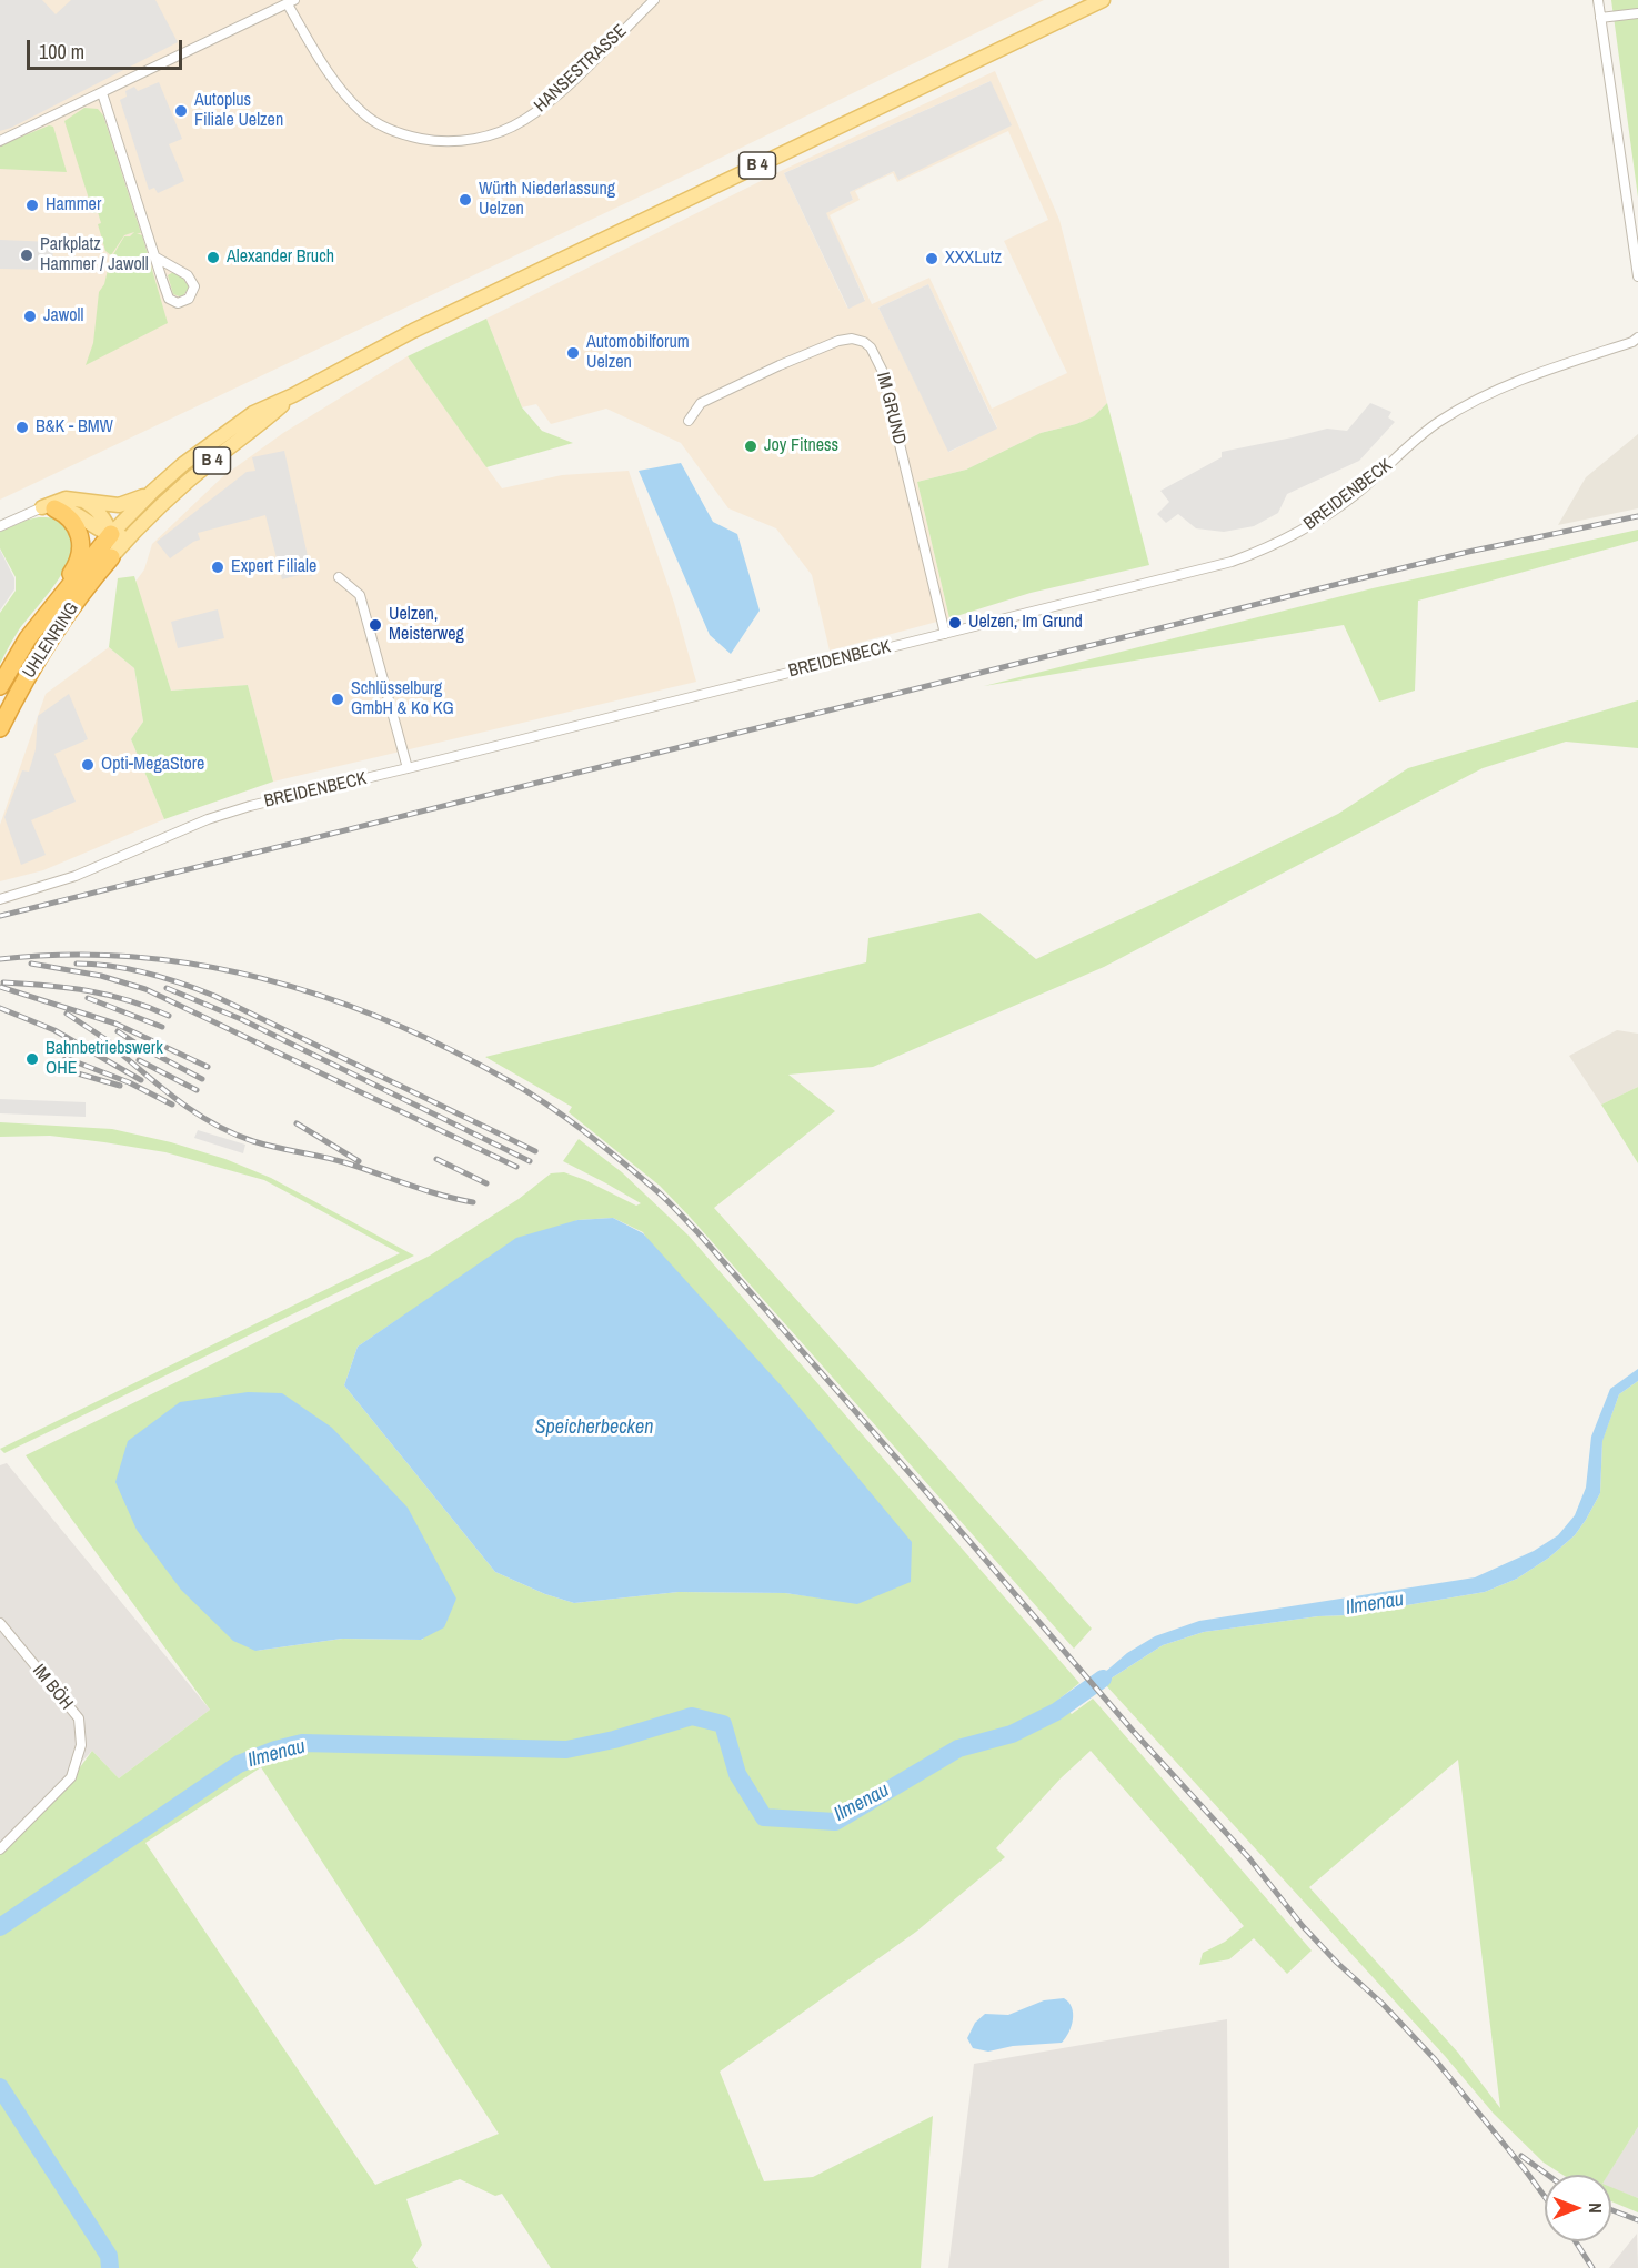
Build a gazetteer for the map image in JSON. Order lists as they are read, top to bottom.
{
  "streets": {
    "highway": ["B 4", "UHLENRING"],
    "street": [
      "HANSESTRASSE",
      "IM GRUND",
      "BREIDENBECK",
      "IM BÖH"
    ]
  },
  "crossings": [
    ["B 4", "UHLENRING"],
    ["IM GRUND", "BREIDENBECK"]
  ],
  "water": ["Speicherbecken", "Ilmenau"],
  "places": [
    "Autoplus Filiale Uelzen",
    "Würth Niederlassung Uelzen",
    "Hammer",
    "Parkplatz Hammer / Jawoll",
    "Alexander Bruch",
    "XXXLutz",
    "Jawoll",
    "Automobilforum Uelzen",
    "B&K - BMW",
    "Joy Fitness",
    "Expert Filiale",
    "Uelzen, Im Grund",
    "Uelzen, Meisterweg",
    "Schlüsselburg GmbH & Ko KG",
    "Opti-MegaStore",
    "Bahnbetriebswerk OHE"
  ],
  "scale_bar": "100 m",
  "north": "right"
}
